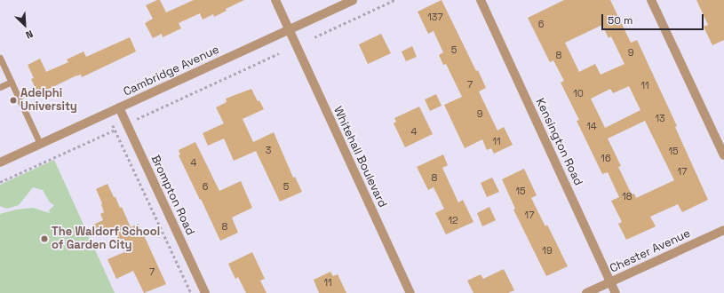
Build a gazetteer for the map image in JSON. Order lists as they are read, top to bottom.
{
  "streets": {
    "street": [
      "Cambridge Avenue",
      "Kensington Road",
      "Whitehall Boulevard",
      "Brompton Road",
      "Chester Avenue"
    ]
  },
  "crossings": [
    ["Cambridge Avenue", "Whitehall Boulevard"],
    ["Cambridge Avenue", "Brompton Road"],
    ["Kensington Road", "Chester Avenue"]
  ],
  "places": ["Adelphi University", "The Waldorf School of Garden City"],
  "house_numbers": [
    "137",
    "6",
    "5",
    "9",
    "8",
    "7",
    "11",
    "10",
    "9",
    "13",
    "14",
    "4",
    "11",
    "3",
    "15",
    "16",
    "4",
    "17",
    "8",
    "6",
    "5",
    "15",
    "18",
    "17",
    "12",
    "8",
    "19",
    "7",
    "11"
  ],
  "scale_bar": "50 m",
  "north": "bottom right"
}
